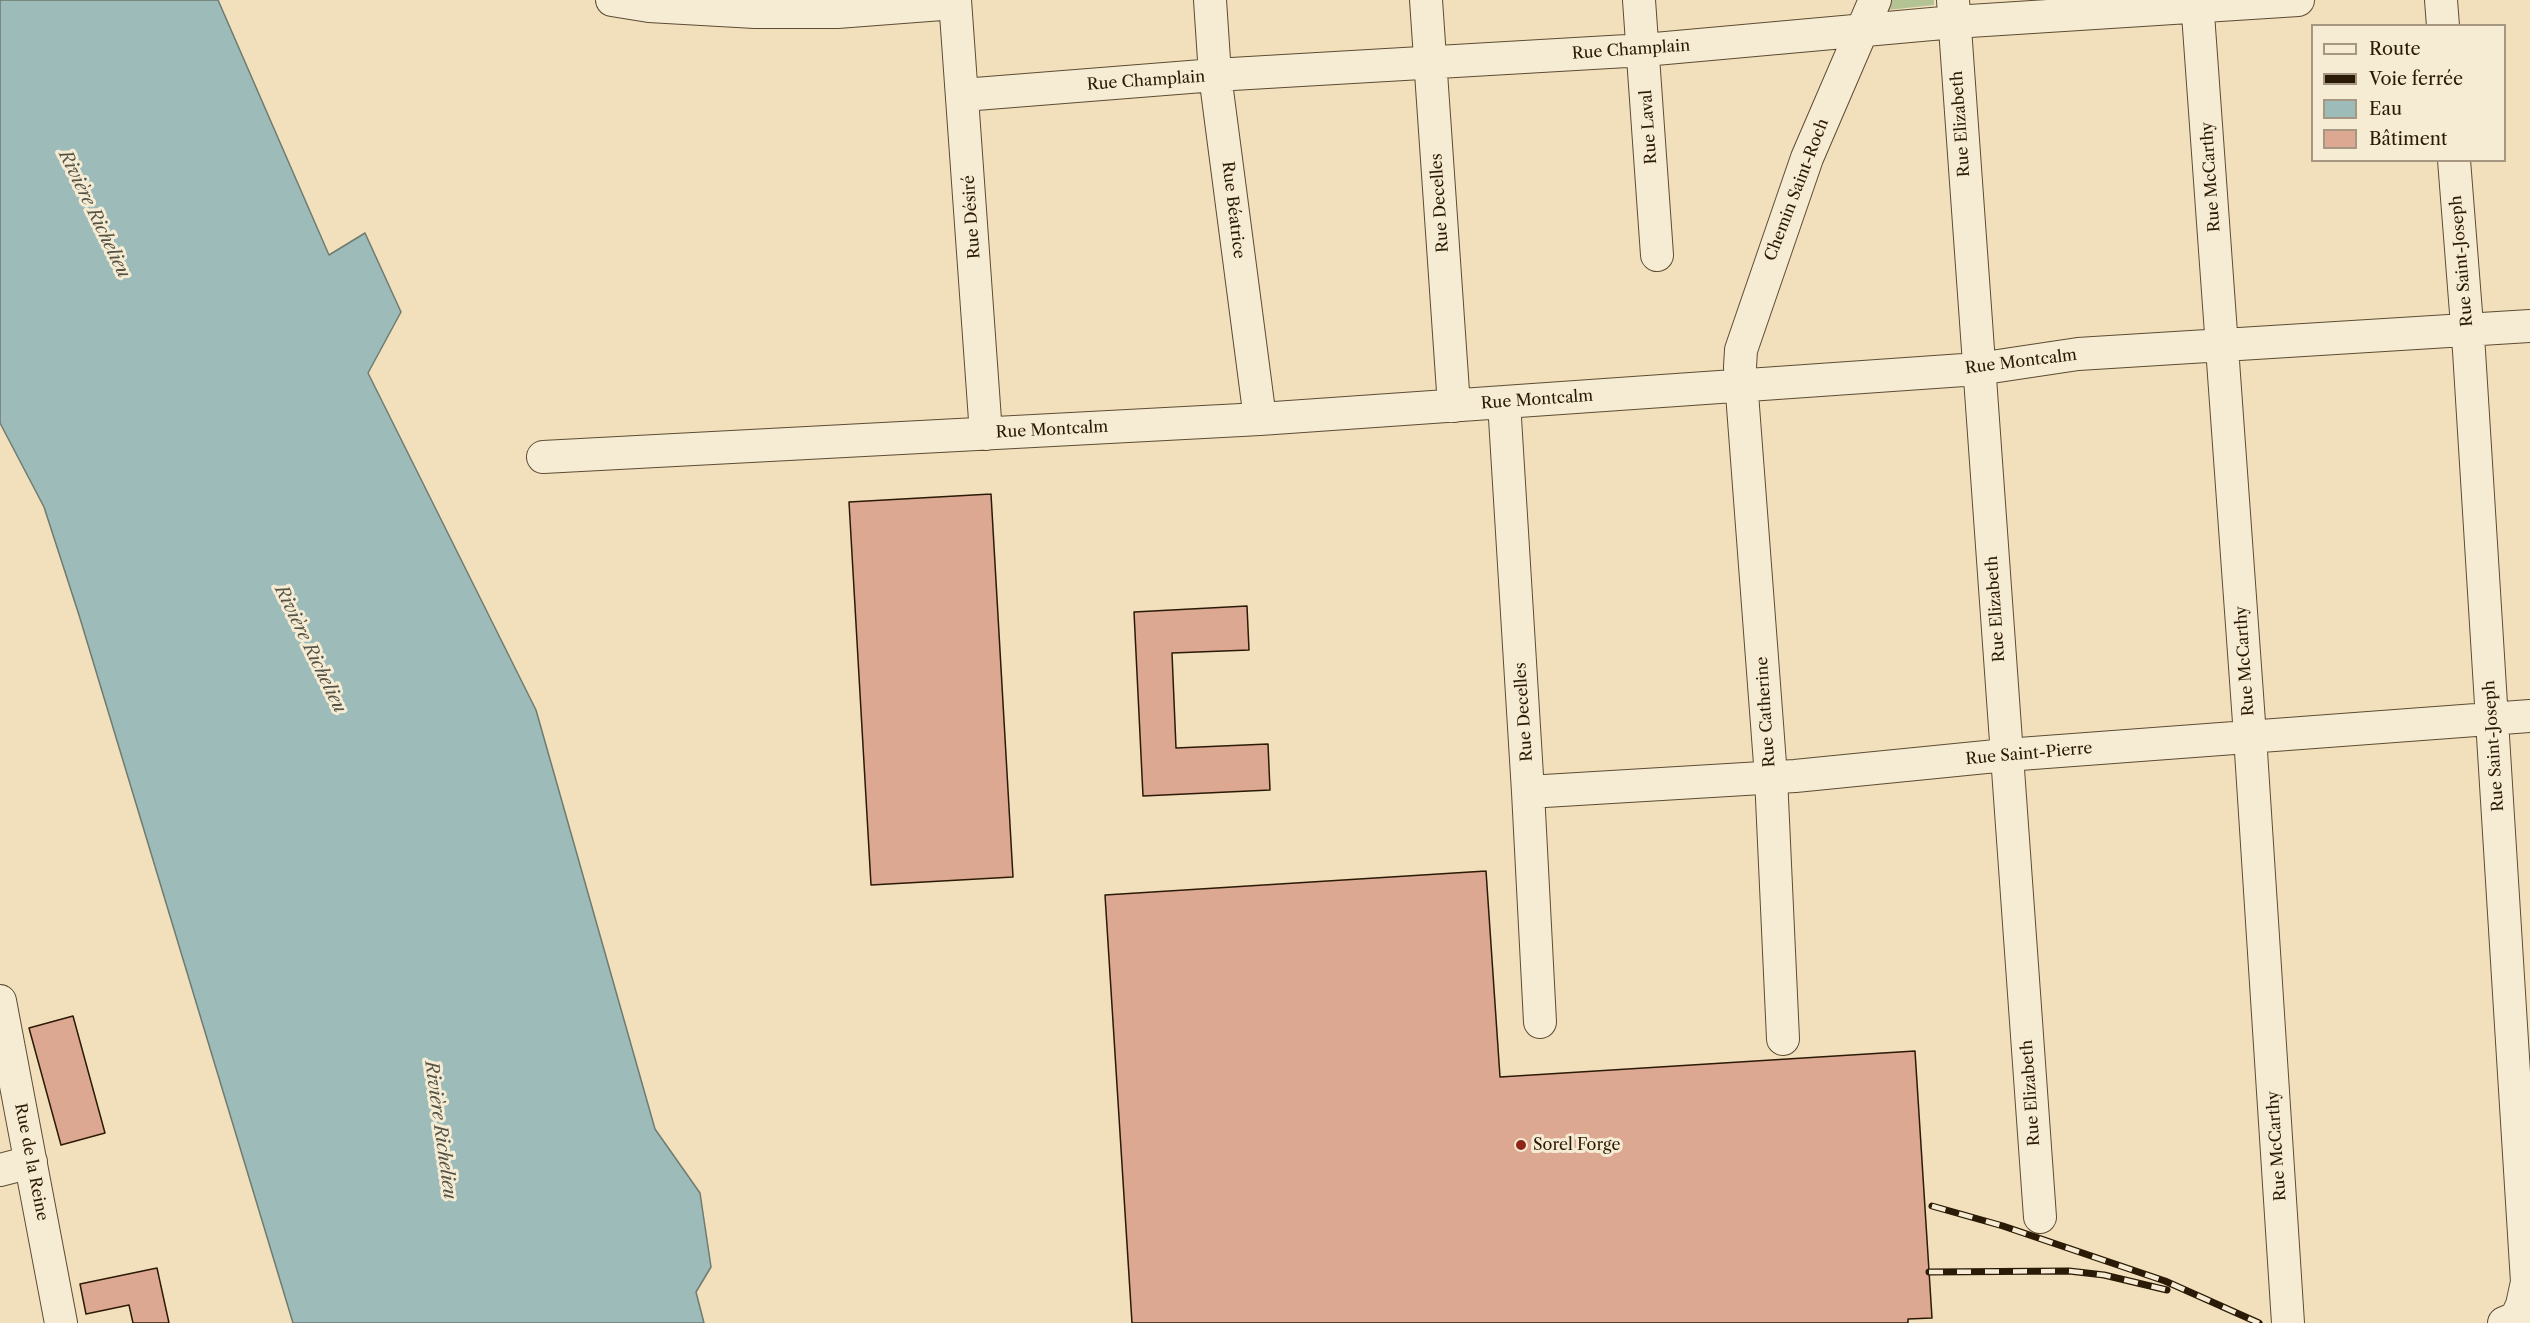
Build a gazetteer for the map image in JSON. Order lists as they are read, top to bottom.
{
  "streets": {
    "street": [
      "Rue Champlain",
      "Rue Elizabeth",
      "Rue Laval",
      "Rue McCarthy",
      "Chemin Saint-Roch",
      "Rue Decelles",
      "Rue Béatrice",
      "Rue Désiré",
      "Rue Saint-Joseph",
      "Rue Montcalm",
      "Rue Catherine",
      "Rue Saint-Pierre",
      "Rue de la Reine"
    ]
  },
  "crossings": [
    ["Rue Champlain", "Rue Elizabeth"],
    ["Rue Champlain", "Rue Laval"],
    ["Rue Champlain", "Rue McCarthy"],
    ["Rue Champlain", "Chemin Saint-Roch"],
    ["Rue Champlain", "Rue Decelles"],
    ["Rue Champlain", "Rue Béatrice"],
    ["Rue Champlain", "Rue Désiré"],
    ["Rue Elizabeth", "Rue Montcalm"],
    ["Rue Elizabeth", "Rue Saint-Pierre"],
    ["Rue McCarthy", "Rue Montcalm"],
    ["Rue McCarthy", "Rue Saint-Pierre"],
    ["Chemin Saint-Roch", "Rue Montcalm"],
    ["Chemin Saint-Roch", "Rue Catherine"],
    ["Rue Decelles", "Rue Montcalm"],
    ["Rue Decelles", "Rue Saint-Pierre"],
    ["Rue Béatrice", "Rue Montcalm"],
    ["Rue Désiré", "Rue Montcalm"],
    ["Rue Saint-Joseph", "Rue Montcalm"],
    ["Rue Saint-Joseph", "Rue Saint-Pierre"],
    ["Rue Montcalm", "Rue Catherine"],
    ["Rue Catherine", "Rue Saint-Pierre"]
  ],
  "water": ["Rivière Richelieu"],
  "places": ["Sorel Forge"],
  "legend": [
    "Route",
    "Voie ferrée",
    "Eau",
    "Bâtiment"
  ]
}
